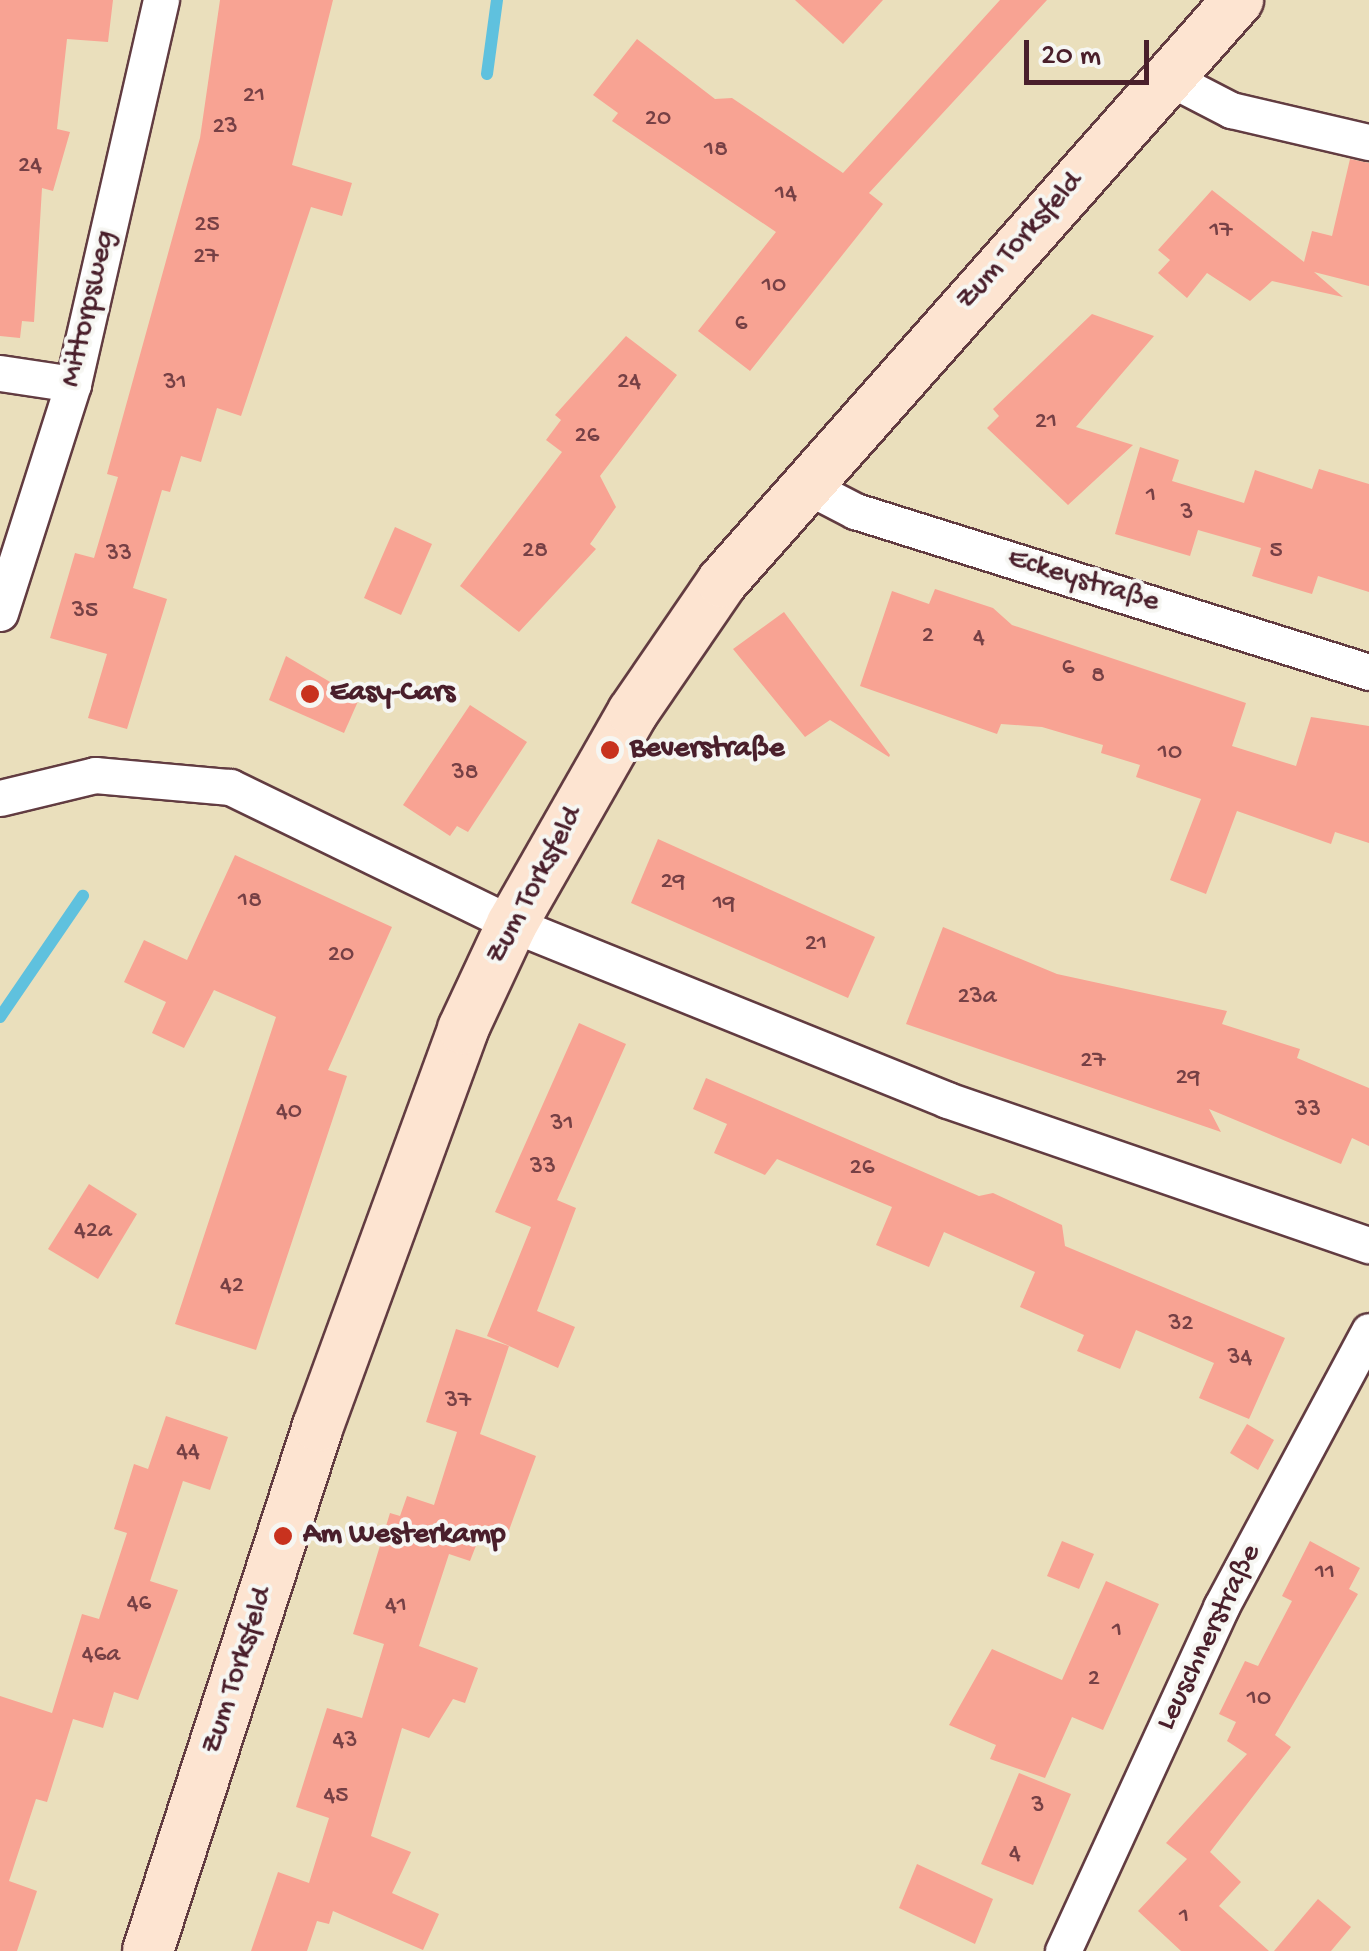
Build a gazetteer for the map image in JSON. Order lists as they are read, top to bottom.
{
  "streets": {
    "main road": ["Zum Torksfeld"],
    "street": ["Mittorpsweg", "Eckeystraße", "Leuschnerstraße"]
  },
  "crossings": [
    ["Zum Torksfeld", "Eckeystraße"]
  ],
  "places": ["Easy-Cars", "Beverstraße", "Am Westerkamp"],
  "house_numbers": [
    "21",
    "20",
    "23",
    "18",
    "24",
    "14",
    "25",
    "17",
    "27",
    "10",
    "6",
    "24",
    "31",
    "21",
    "26",
    "1",
    "3",
    "28",
    "5",
    "33",
    "35",
    "2",
    "4",
    "6",
    "8",
    "10",
    "38",
    "29",
    "18",
    "19",
    "21",
    "20",
    "23a",
    "27",
    "29",
    "33",
    "40",
    "31",
    "33",
    "26",
    "42a",
    "42",
    "32",
    "34",
    "37",
    "44",
    "11",
    "46",
    "41",
    "1",
    "46a",
    "2",
    "10",
    "43",
    "45",
    "3",
    "4",
    "1"
  ],
  "scale_bar": "20 m"
}
